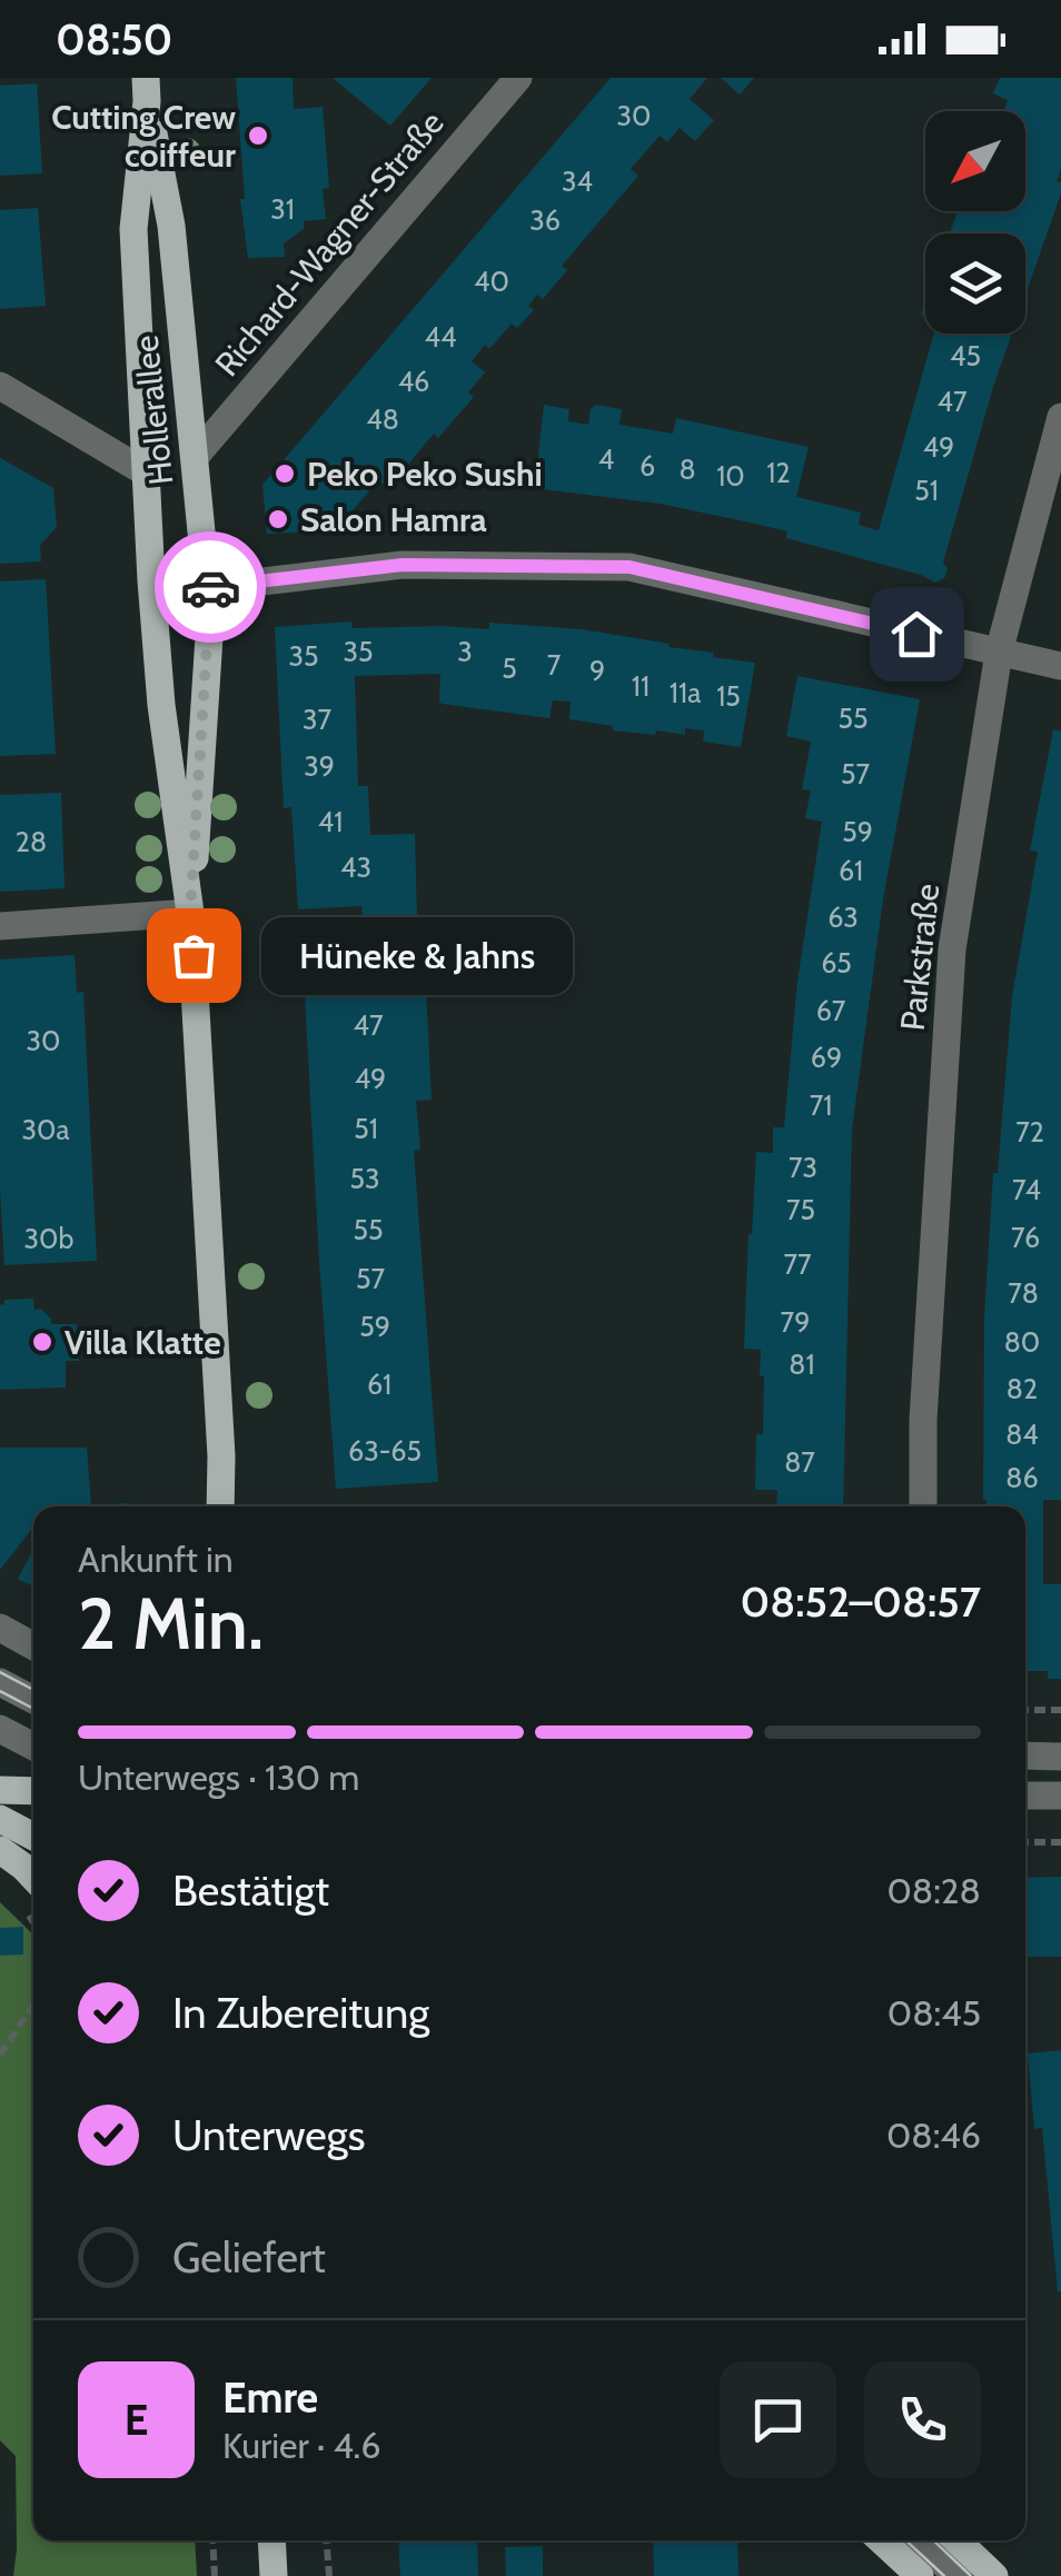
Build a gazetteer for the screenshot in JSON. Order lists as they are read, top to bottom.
{
  "streets": {
    "main road": ["Hollerallee"],
    "street": ["Richard-Wagner-Straße", "Parkstraße"]
  },
  "crossings": [
    ["Richard-Wagner-Straße", "Hollerallee"]
  ],
  "places": [
    "Cutting Crew coiffeur",
    "Peko Peko Sushi",
    "Salon Hamra",
    "Hüneke & Jahns",
    "Villa Klatte"
  ],
  "house_numbers": [
    "30",
    "34",
    "31",
    "36",
    "40",
    "44",
    "45",
    "46",
    "47",
    "48",
    "49",
    "4",
    "6",
    "8",
    "12",
    "10",
    "51",
    "35",
    "3",
    "35",
    "7",
    "5",
    "9",
    "11",
    "11a",
    "15",
    "55",
    "37",
    "39",
    "57",
    "41",
    "59",
    "28",
    "43",
    "61",
    "63",
    "65",
    "67",
    "47",
    "30",
    "69",
    "49",
    "71",
    "51",
    "30a",
    "72",
    "73",
    "53",
    "74",
    "75",
    "55",
    "76",
    "30b",
    "77",
    "57",
    "78",
    "79",
    "59",
    "80",
    "81",
    "61",
    "82",
    "84",
    "63-65",
    "87",
    "86"
  ],
  "north": "bottom left",
  "page": {
    "status": "08:50",
    "bubble": "Hüneke & Jahns",
    "heading": ["2 Min.", "Ankunft in", "08:52–08:57"],
    "panel": ["Emre", "Kurier · 4.6"],
    "bar": "Unterwegs · 130 m",
    "list": [
      ["Bestätigt", "08:28"],
      ["In Zubereitung", "08:45"],
      ["Unterwegs", "08:46"],
      "Geliefert"
    ],
    "round": "E"
  }
}
